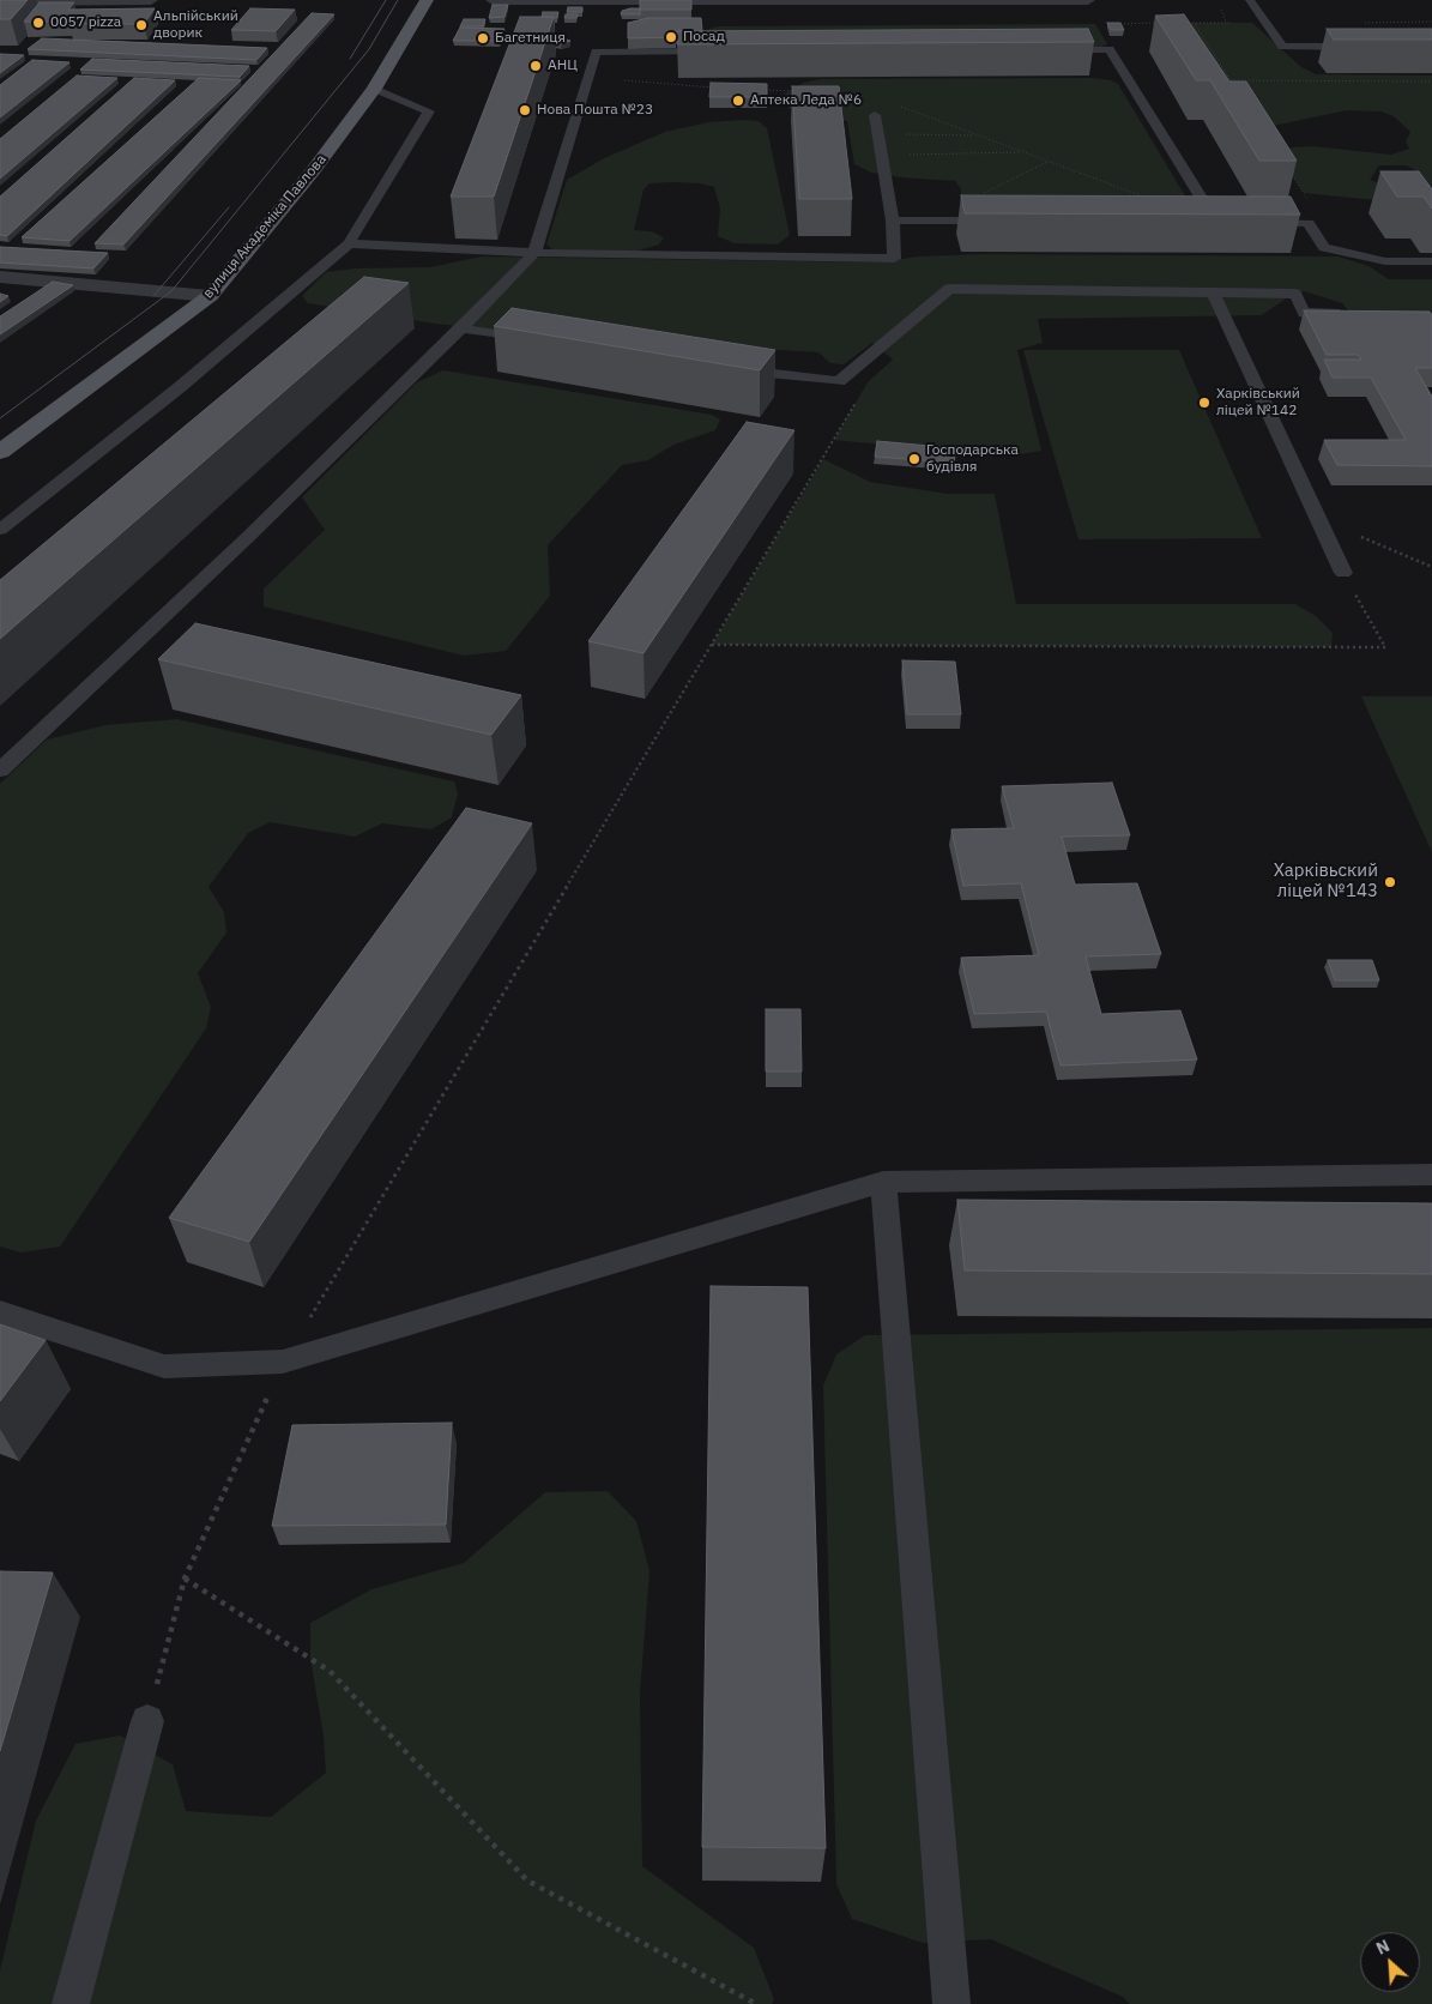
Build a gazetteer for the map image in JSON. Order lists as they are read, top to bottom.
{
  "streets": {
    "main road": ["вулиця Академіка Павлова"]
  },
  "places": [
    "0057 pizza",
    "Альпійський дворик",
    "Посад",
    "Багетниця",
    "АНЦ",
    "Аптека Леда №6",
    "Нова Пошта №23",
    "Харківський ліцей №142",
    "Господарська будівля",
    "Харківьский ліцей №143"
  ],
  "north": "top left"
}
